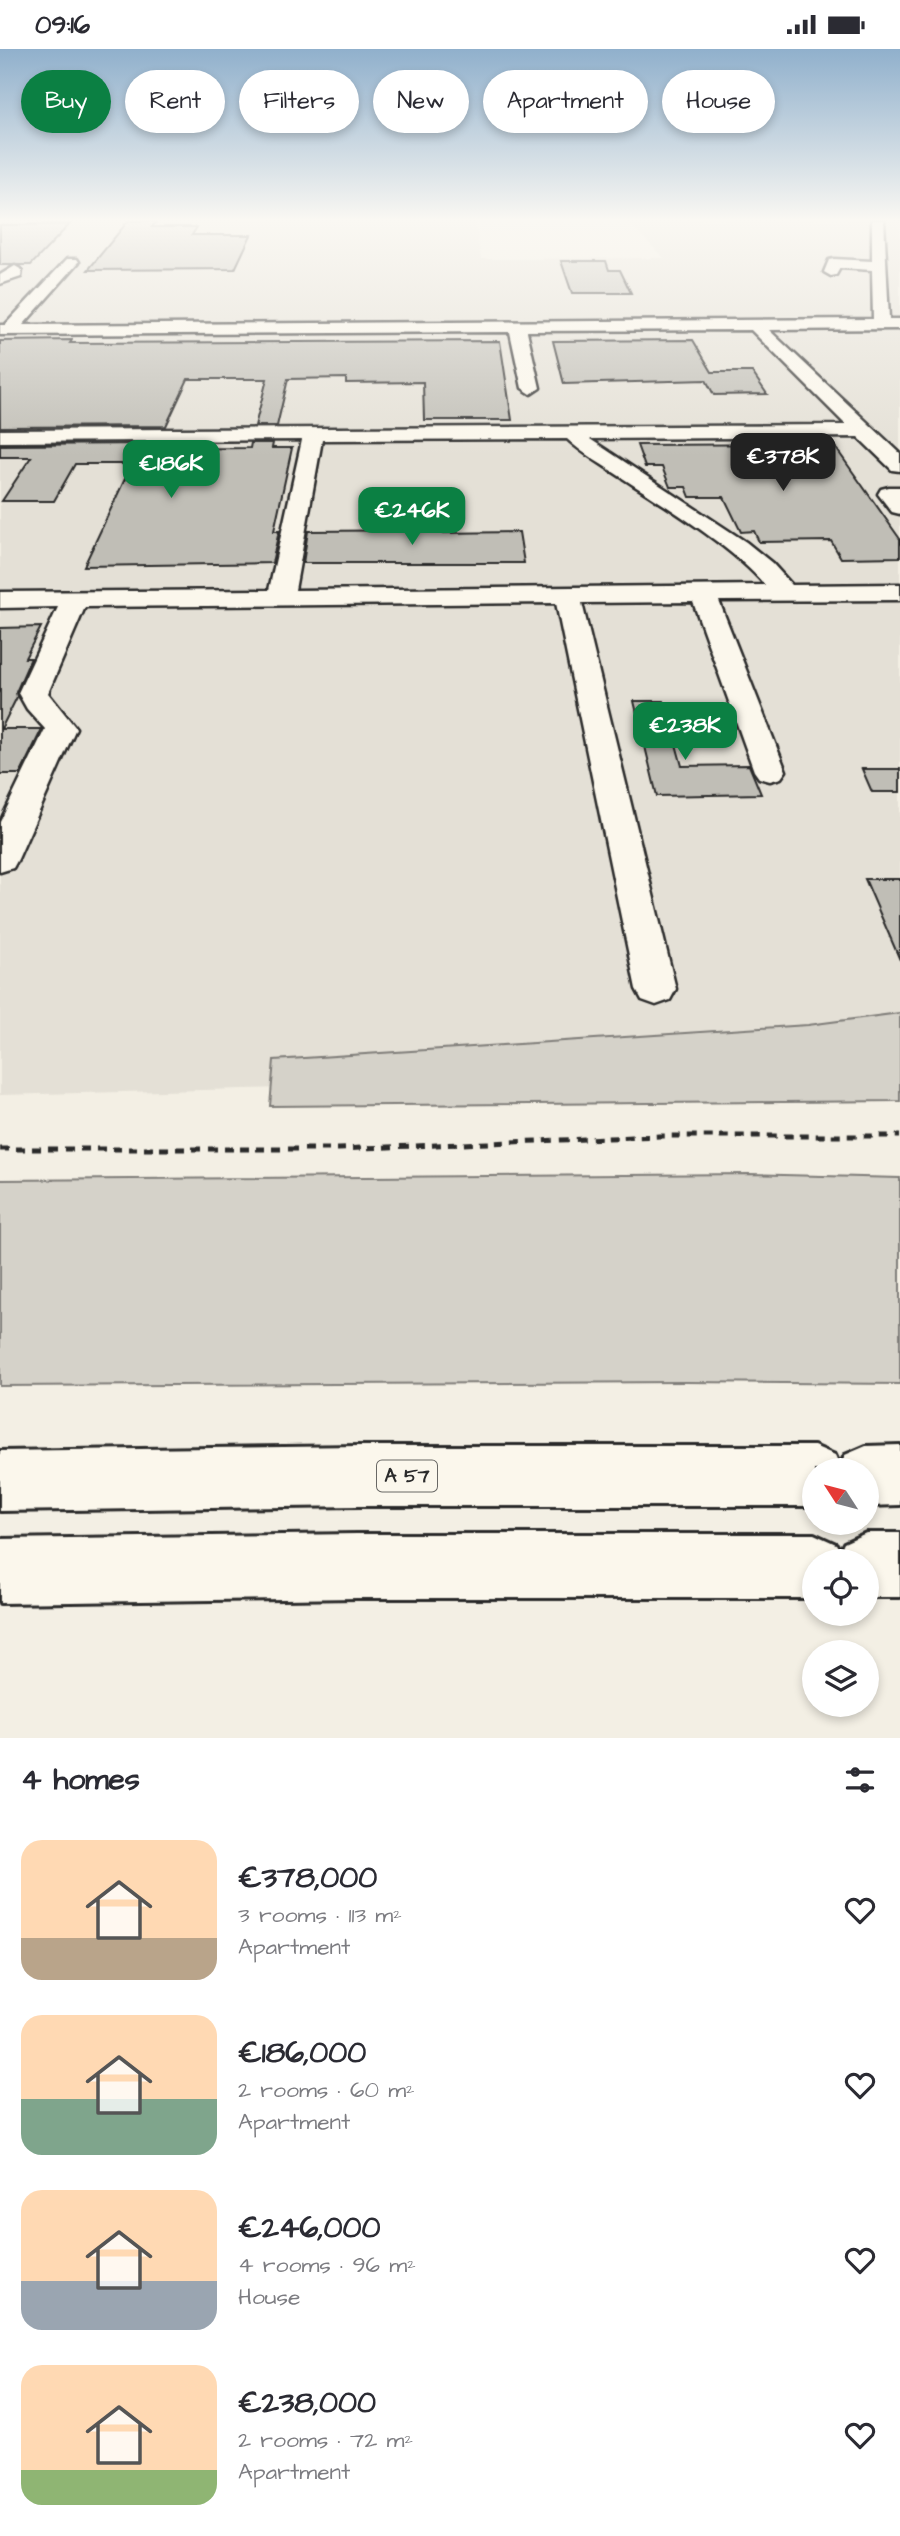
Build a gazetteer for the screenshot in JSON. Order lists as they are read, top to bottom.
{
  "streets": {
    "highway": ["A 57"]
  },
  "north": "top left",
  "page": {
    "status": "09:16",
    "chip": [
      "Buy",
      "Rent",
      "Filters",
      "New",
      "Apartment",
      "House"
    ],
    "price": [
      "€378K",
      "€186K",
      "€246K",
      "€238K"
    ],
    "heading": "4 homes",
    "list": [
      {
        "name": "€378,000",
        "note": "3 rooms · 113 m² · Apartment"
      },
      {
        "name": "€186,000",
        "note": "2 rooms · 60 m² · Apartment"
      },
      {
        "name": "€246,000",
        "note": "4 rooms · 96 m² · House"
      },
      {
        "name": "€238,000",
        "note": "2 rooms · 72 m² · Apartment"
      }
    ]
  }
}
